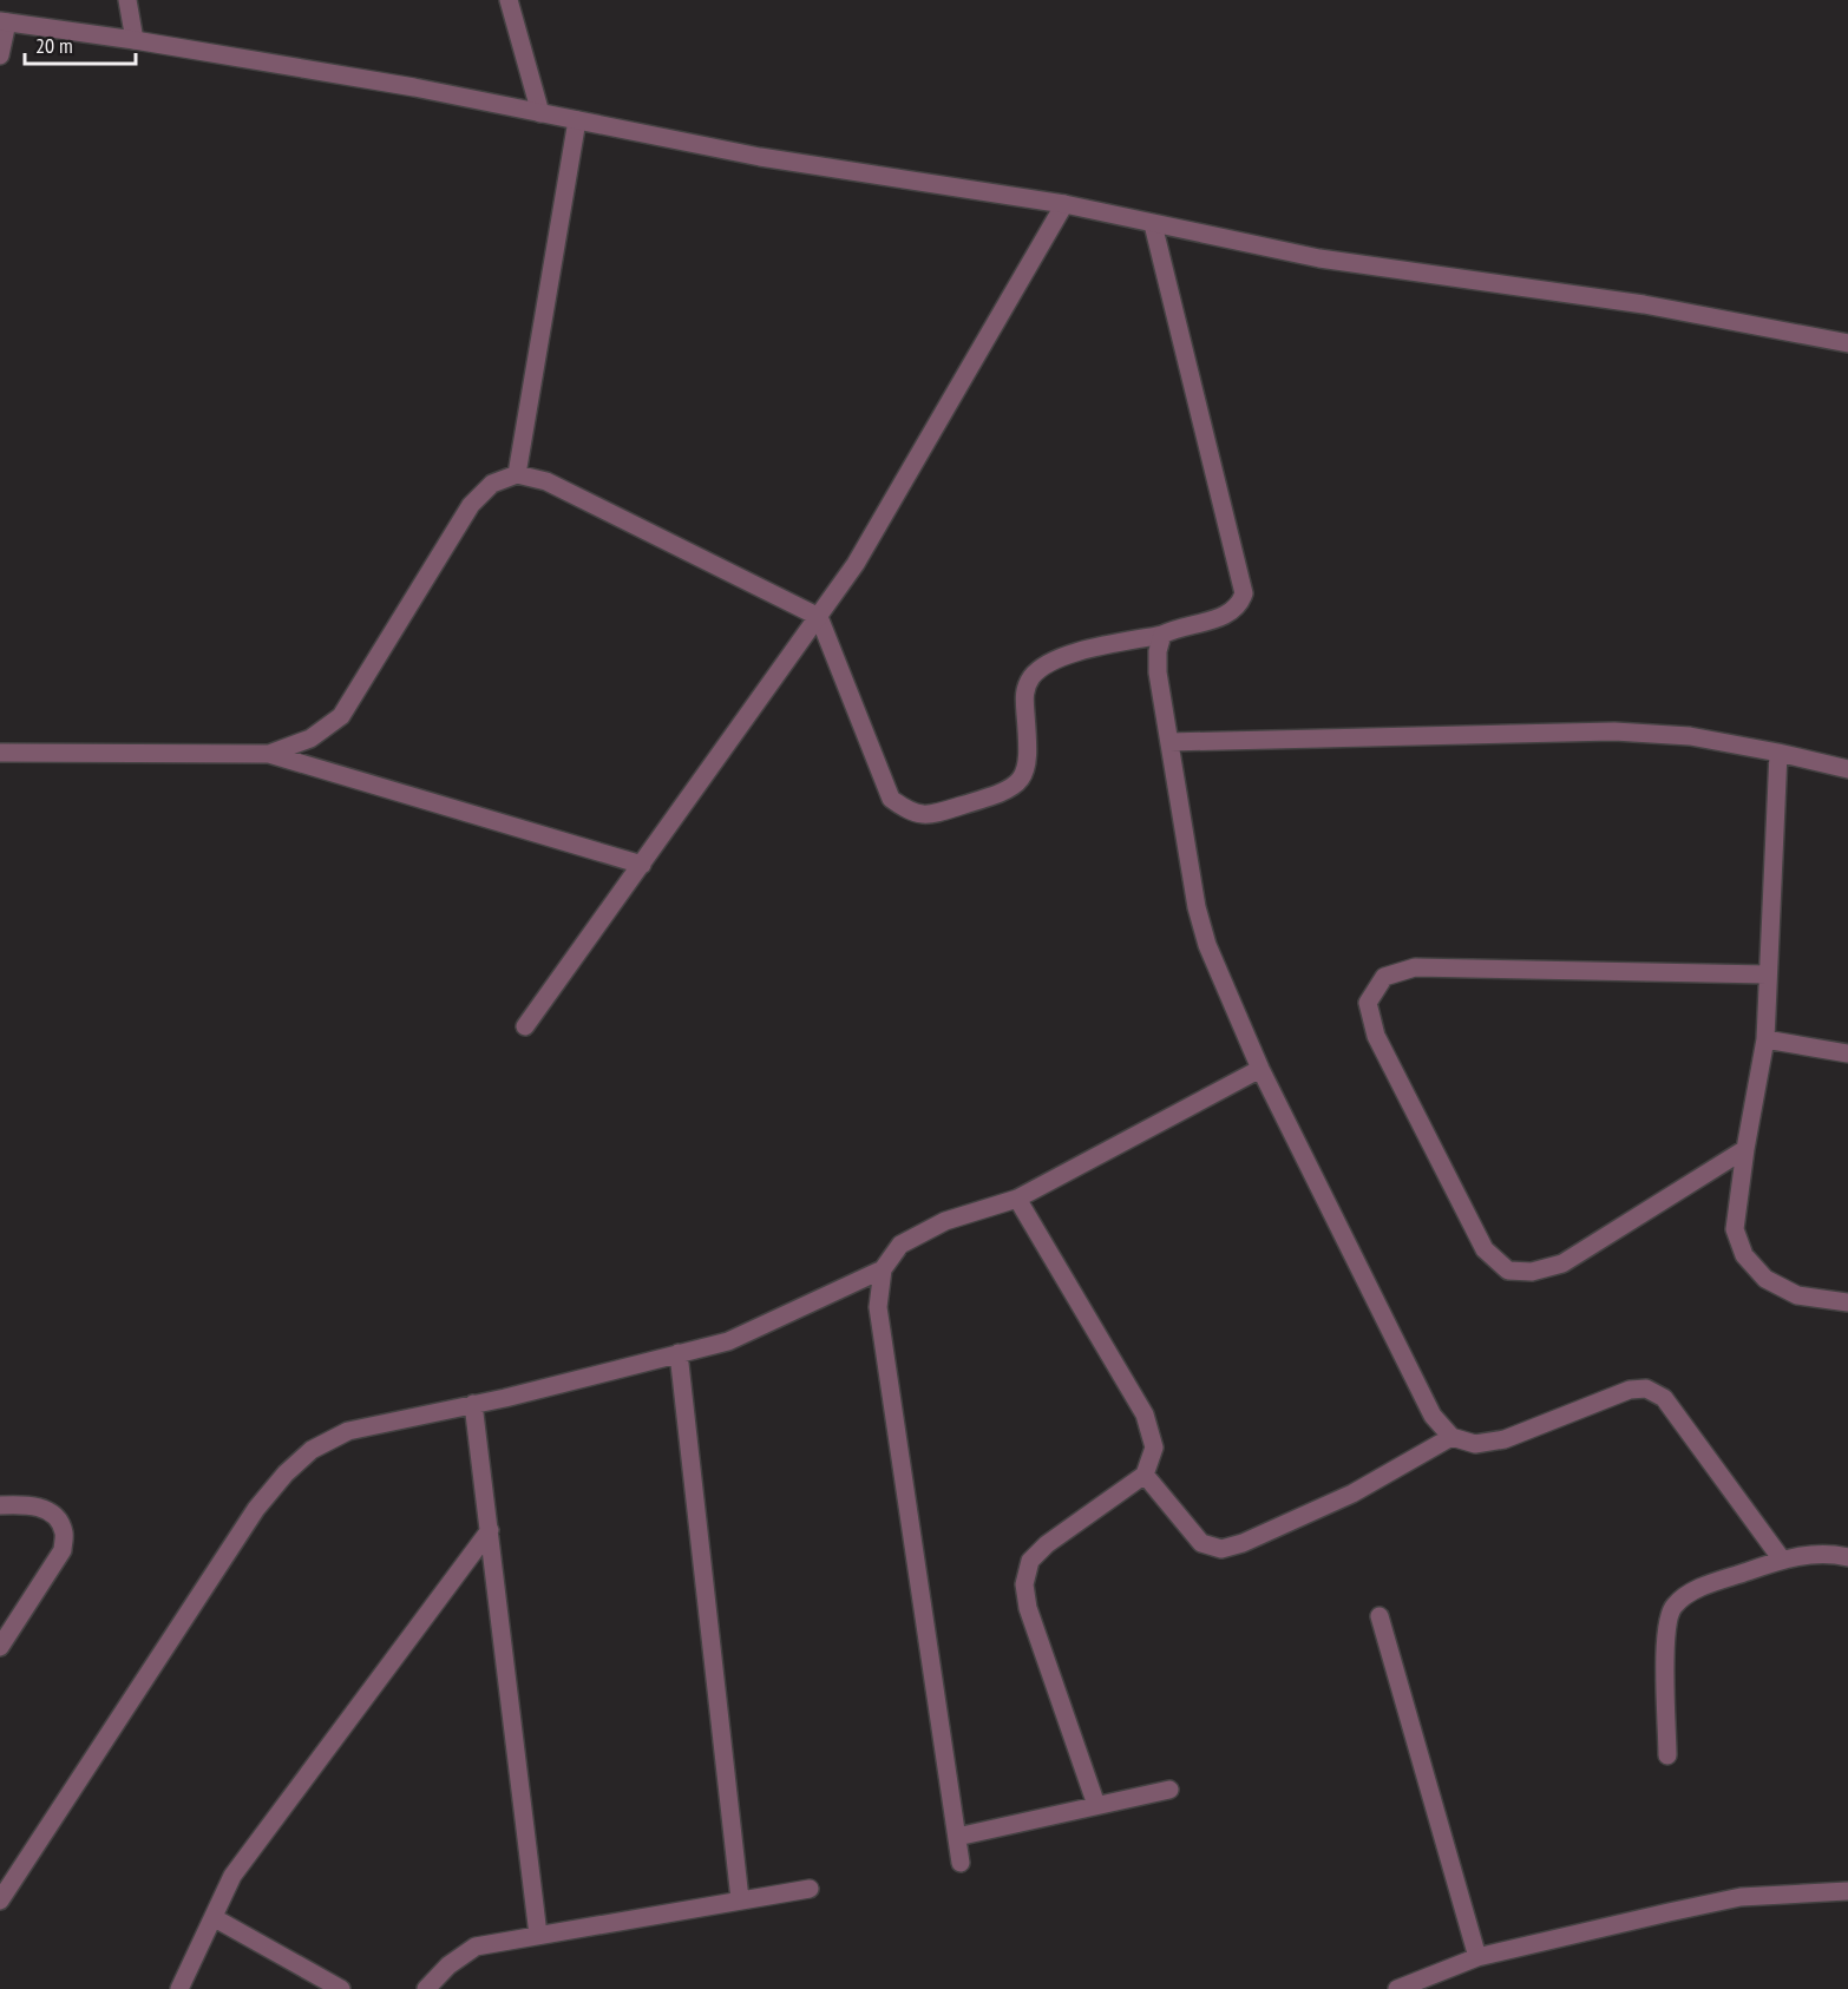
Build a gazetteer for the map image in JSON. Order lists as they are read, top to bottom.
{
  "scale_bar": "20 m"
}
